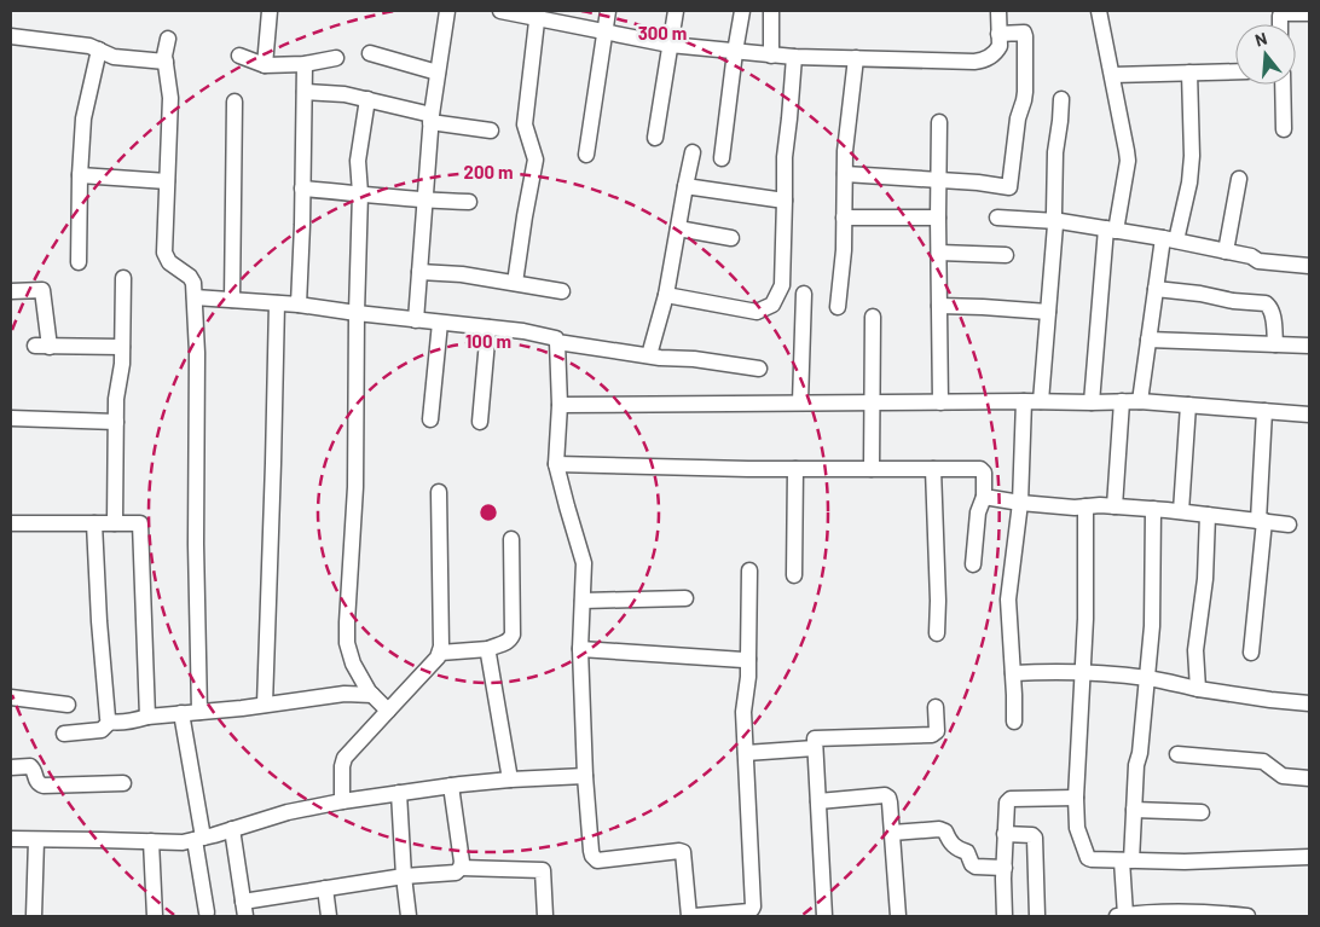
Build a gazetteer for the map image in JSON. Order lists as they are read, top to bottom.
{
  "north": "top",
  "rings": ["300 m", "200 m", "100 m"]
}
